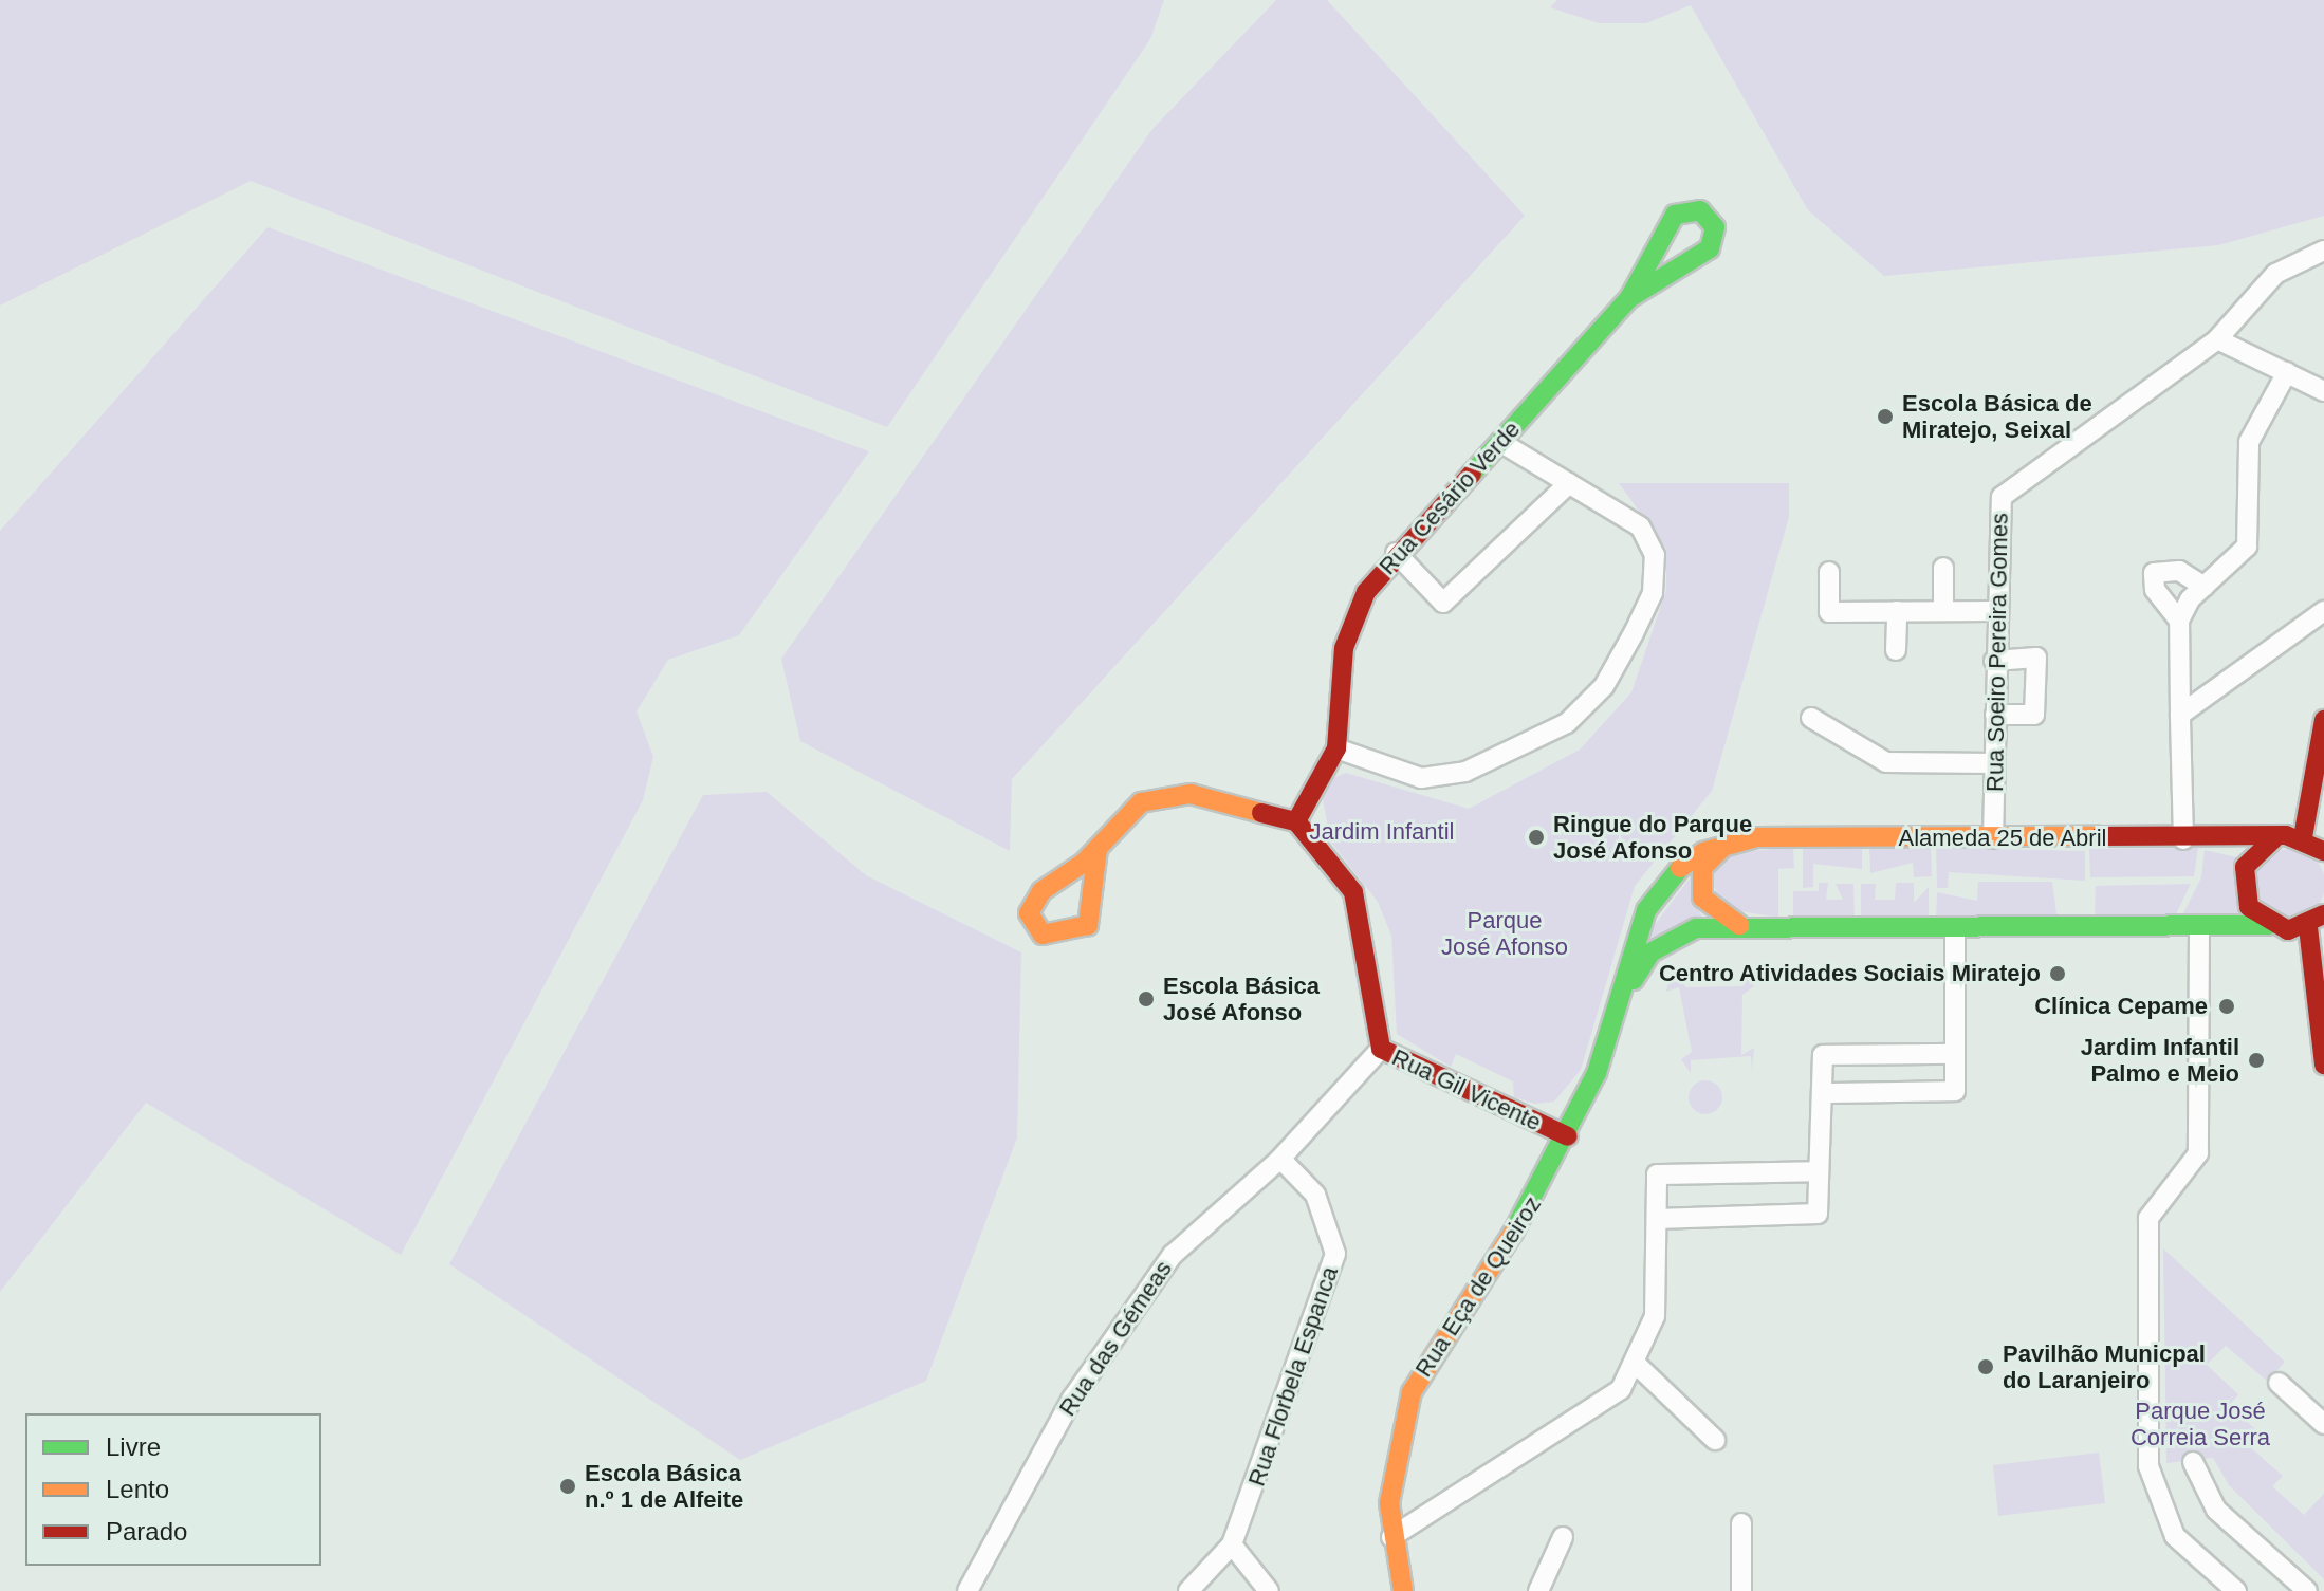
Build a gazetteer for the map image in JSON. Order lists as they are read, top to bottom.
{
  "streets": {
    "main road": [
      "Rua Cesário Verde",
      "Alameda 25 de Abril",
      "Rua Gil Vicente",
      "Rua Eça de Queiroz"
    ],
    "street": ["Rua Soeiro Pereira Gomes", "Rua das Gémeas", "Rua Florbela Espanca"]
  },
  "crossings": [
    ["Rua Cesário Verde", "Rua Gil Vicente"],
    ["Rua Soeiro Pereira Gomes", "Alameda 25 de Abril"],
    ["Alameda 25 de Abril", "Rua Eça de Queiroz"],
    ["Rua Gil Vicente", "Rua Eça de Queiroz"],
    ["Rua Gil Vicente", "Rua das Gémeas"],
    ["Rua das Gémeas", "Rua Florbela Espanca"]
  ],
  "parks": ["Jardim Infantil", "Parque José Afonso", "Parque José Correia Serra"],
  "places": [
    "Escola Básica de Miratejo, Seixal",
    "Ringue do Parque José Afonso",
    "Centro Atividades Sociais Miratejo",
    "Escola Básica José Afonso",
    "Clínica Cepame",
    "Jardim Infantil Palmo e Meio",
    "Pavilhão Municpal do Laranjeiro",
    "Escola Básica n.º 1 de Alfeite"
  ],
  "legend": ["Livre", "Lento", "Parado"]
}
